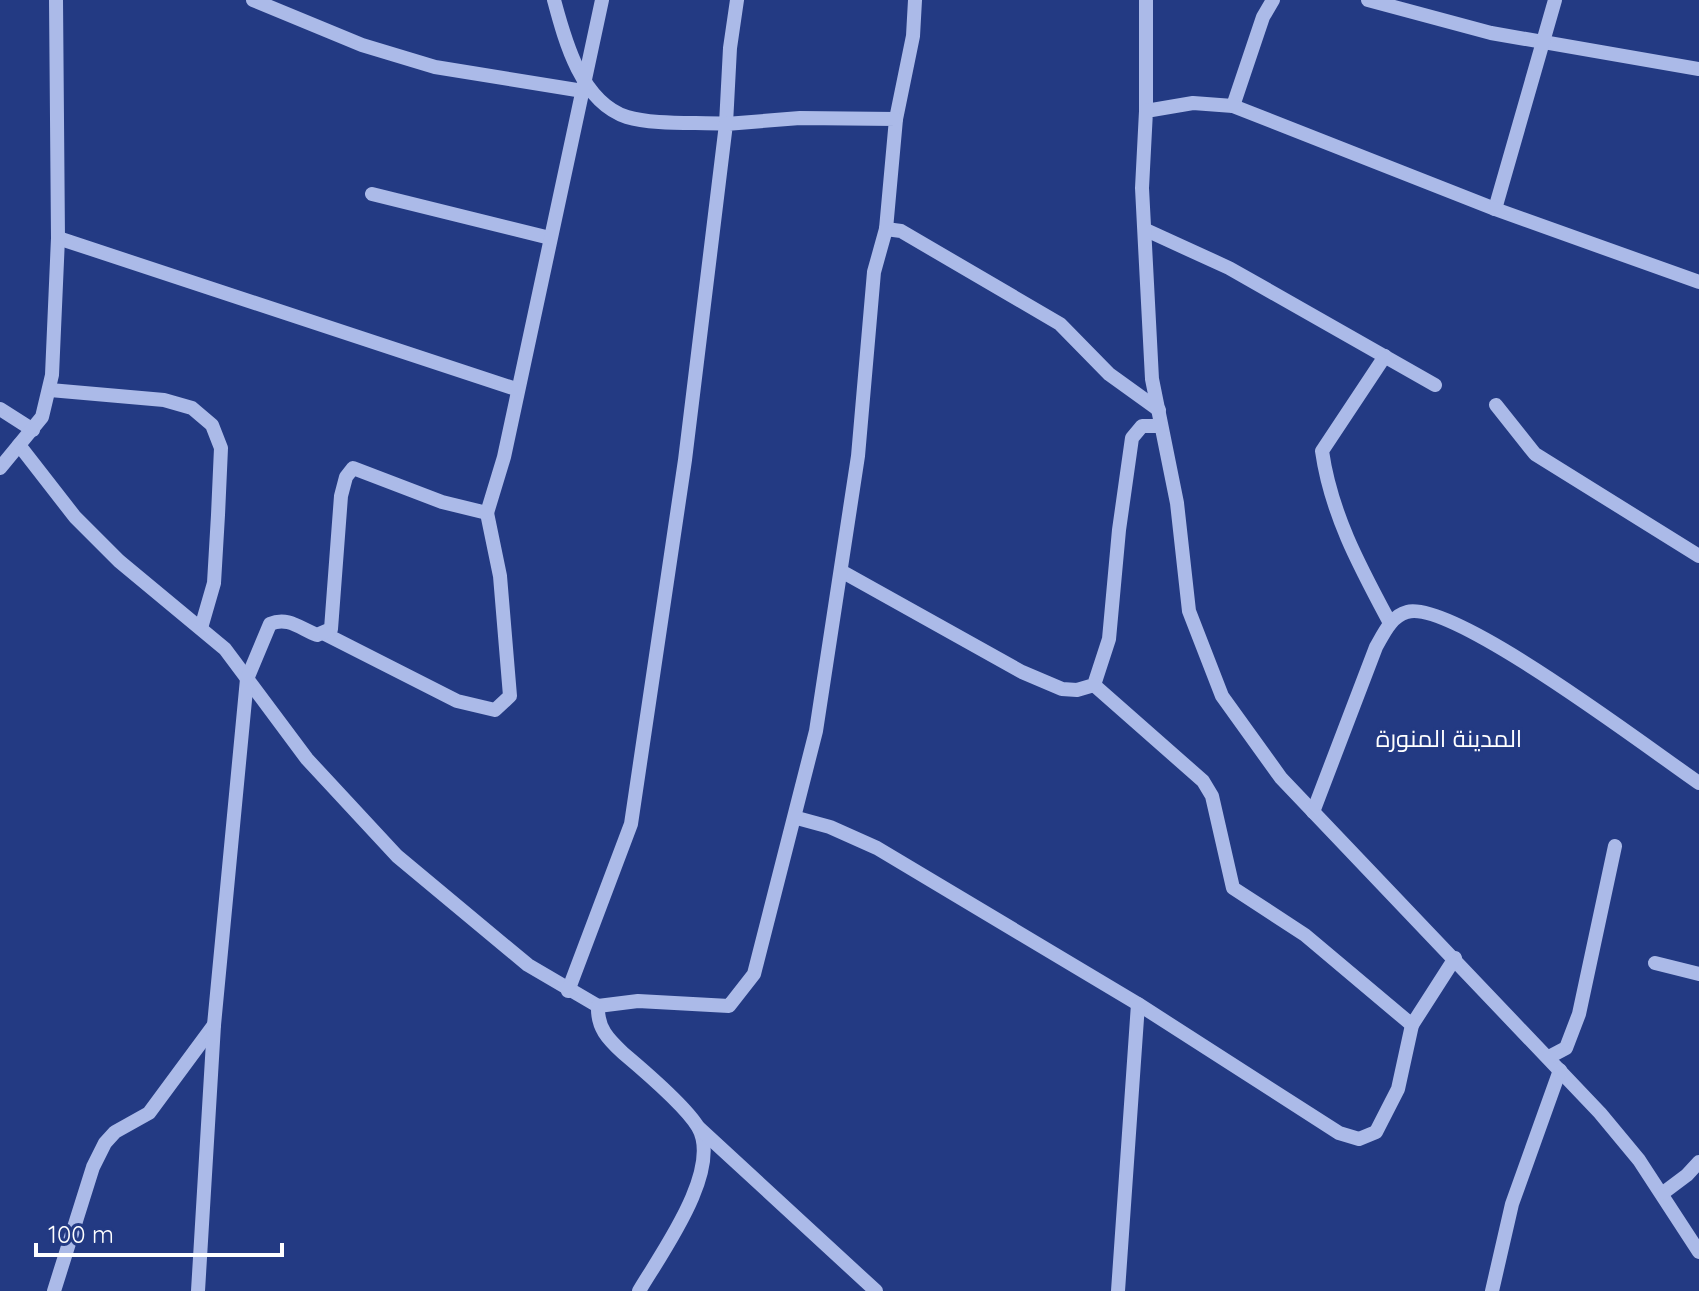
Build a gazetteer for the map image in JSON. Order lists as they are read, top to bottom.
{
  "districts": ["المدينة المنورة"],
  "scale_bar": "100 m"
}
